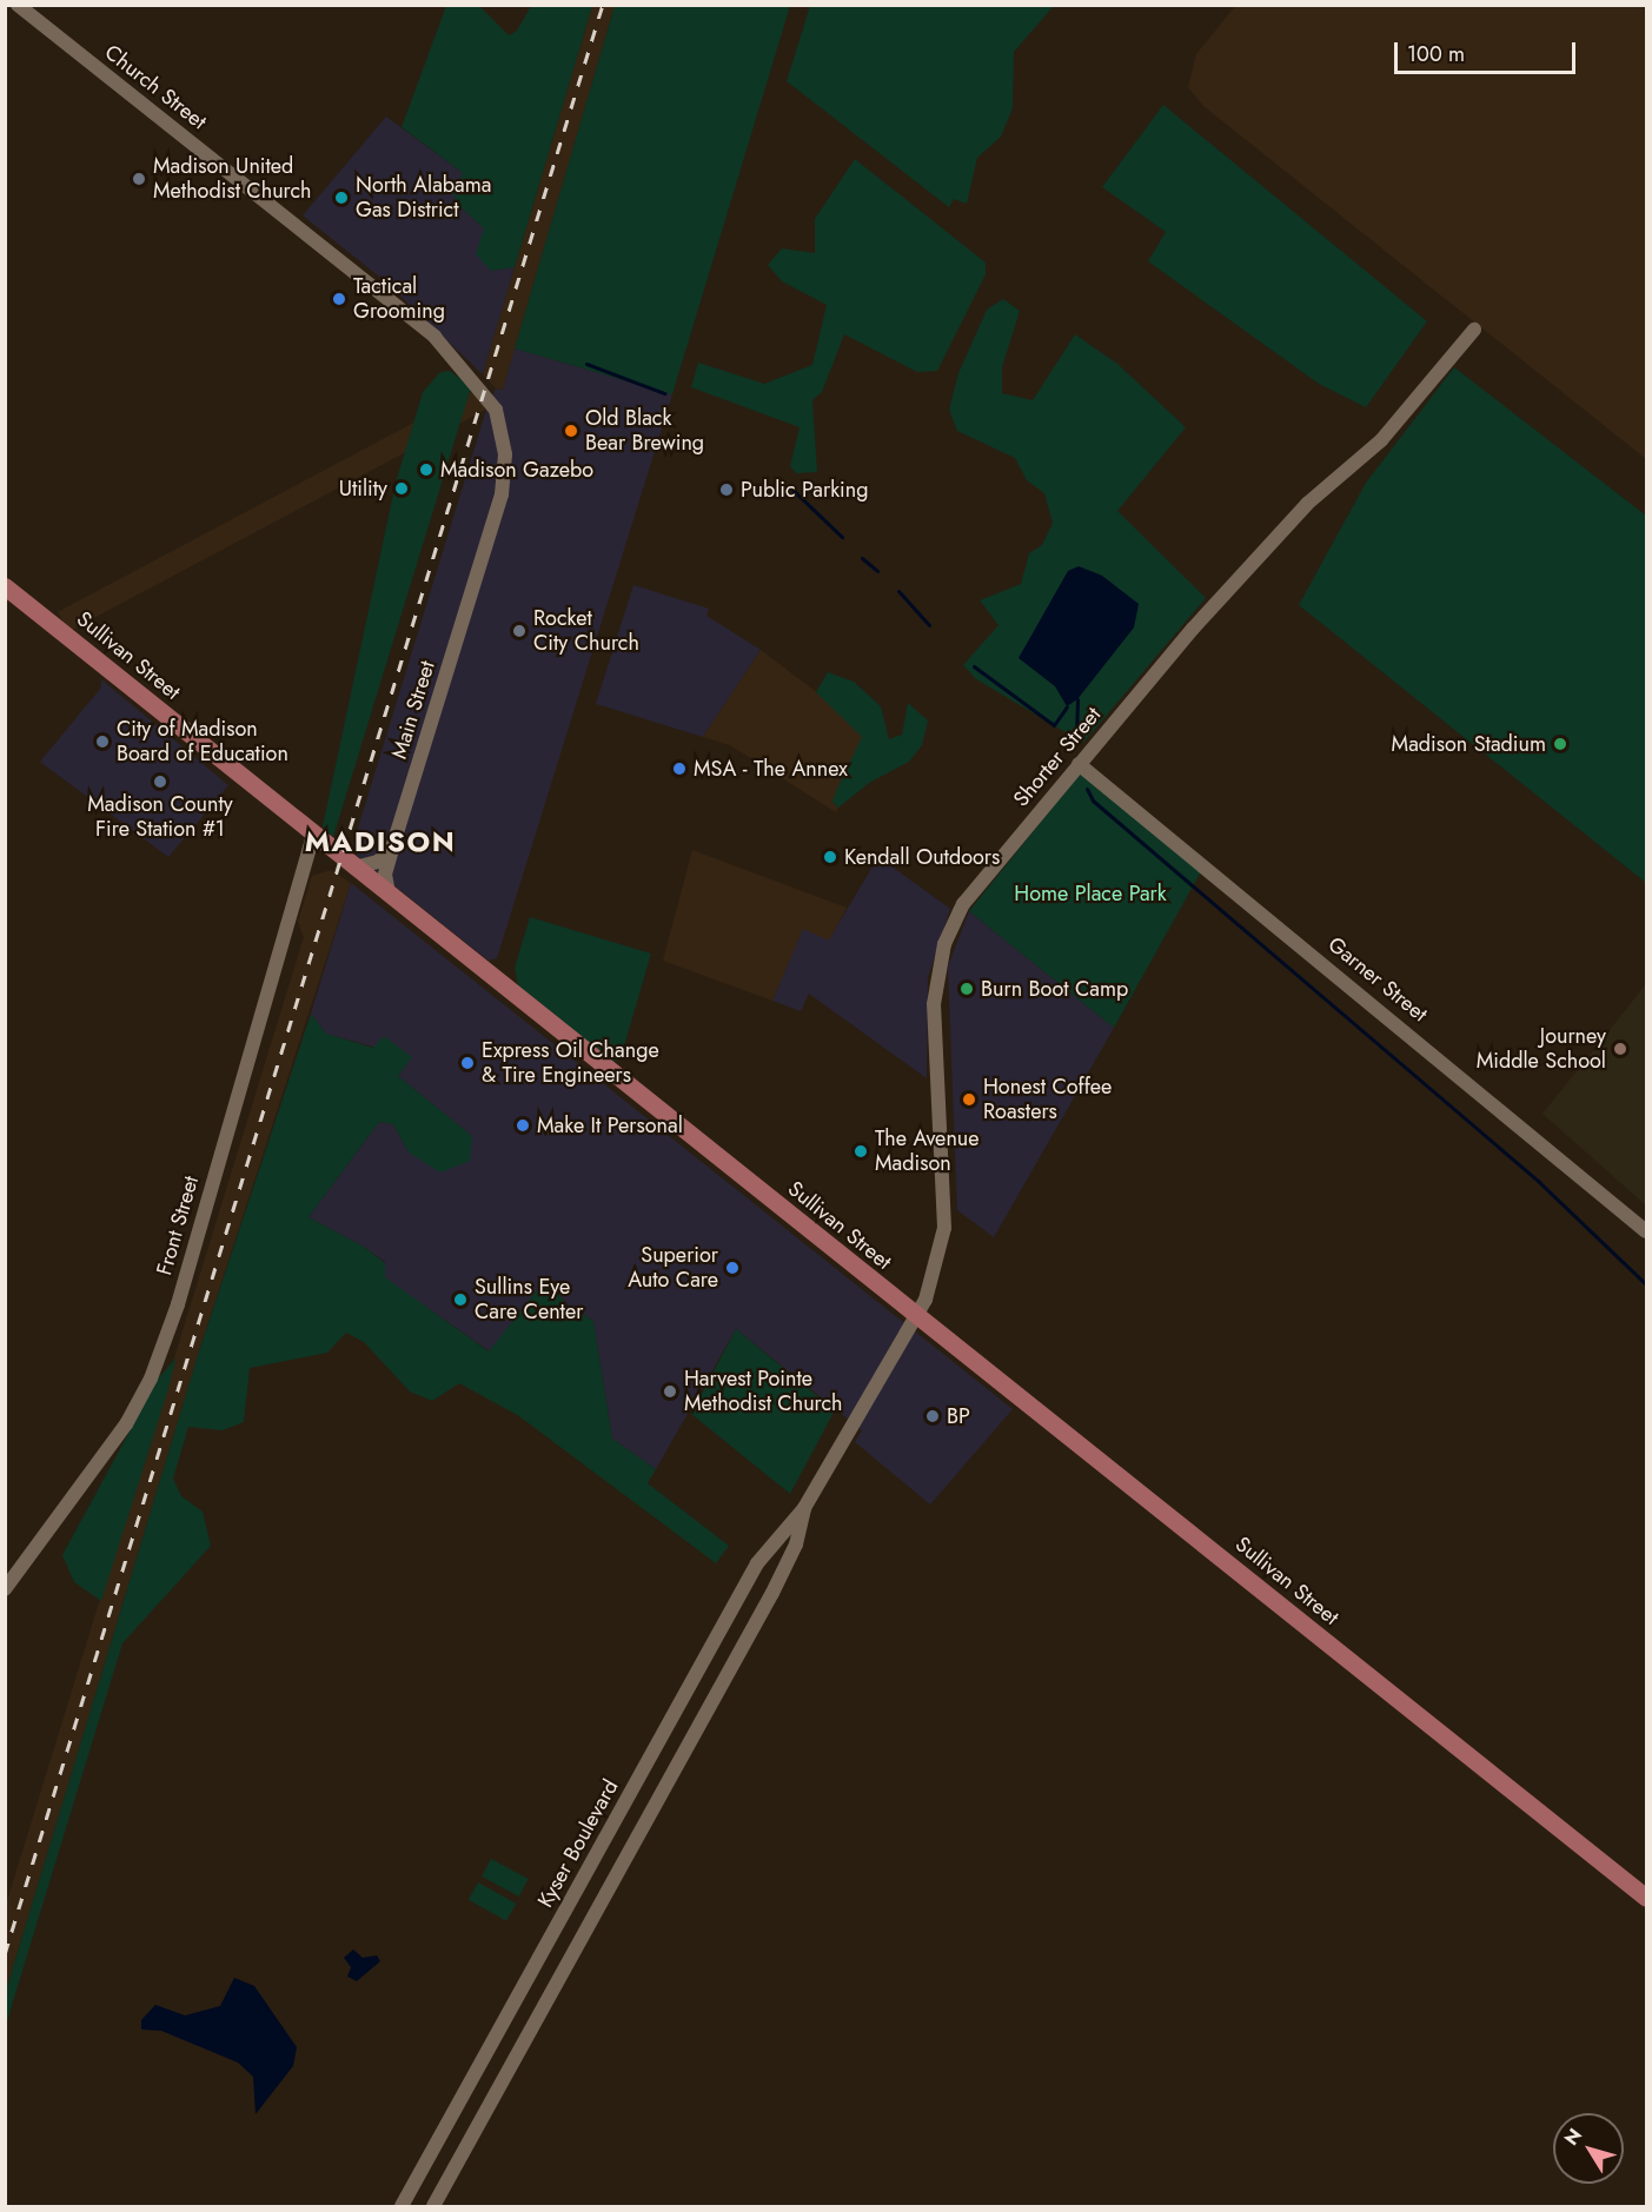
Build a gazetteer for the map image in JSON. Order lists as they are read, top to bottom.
{
  "streets": {
    "main road": ["Sullivan Street"],
    "street": [
      "Church Street",
      "Main Street",
      "Shorter Street",
      "Garner Street",
      "Front Street",
      "Kyser Boulevard"
    ]
  },
  "crossings": [
    ["Church Street", "Main Street"],
    ["Sullivan Street", "Main Street"],
    ["Sullivan Street", "Shorter Street"],
    ["Sullivan Street", "Front Street"],
    ["Sullivan Street", "Kyser Boulevard"],
    ["Shorter Street", "Garner Street"],
    ["Shorter Street", "Kyser Boulevard"]
  ],
  "districts": ["MADISON"],
  "parks": ["Home Place Park"],
  "places": [
    "Madison United Methodist Church",
    "North Alabama Gas District",
    "Tactical Grooming",
    "Old Black Bear Brewing",
    "Madison Gazebo",
    "Utility",
    "Public Parking",
    "Rocket City Church",
    "City of Madison Board of Education",
    "Madison Stadium",
    "MSA - The Annex",
    "Madison County Fire Station #1",
    "Kendall Outdoors",
    "Burn Boot Camp",
    "Journey Middle School",
    "Express Oil Change & Tire Engineers",
    "Honest Coffee Roasters",
    "Make It Personal",
    "The Avenue Madison",
    "Superior Auto Care",
    "Sullins Eye Care Center",
    "Harvest Pointe Methodist Church",
    "BP"
  ],
  "scale_bar": "100 m",
  "north": "top left"
}
